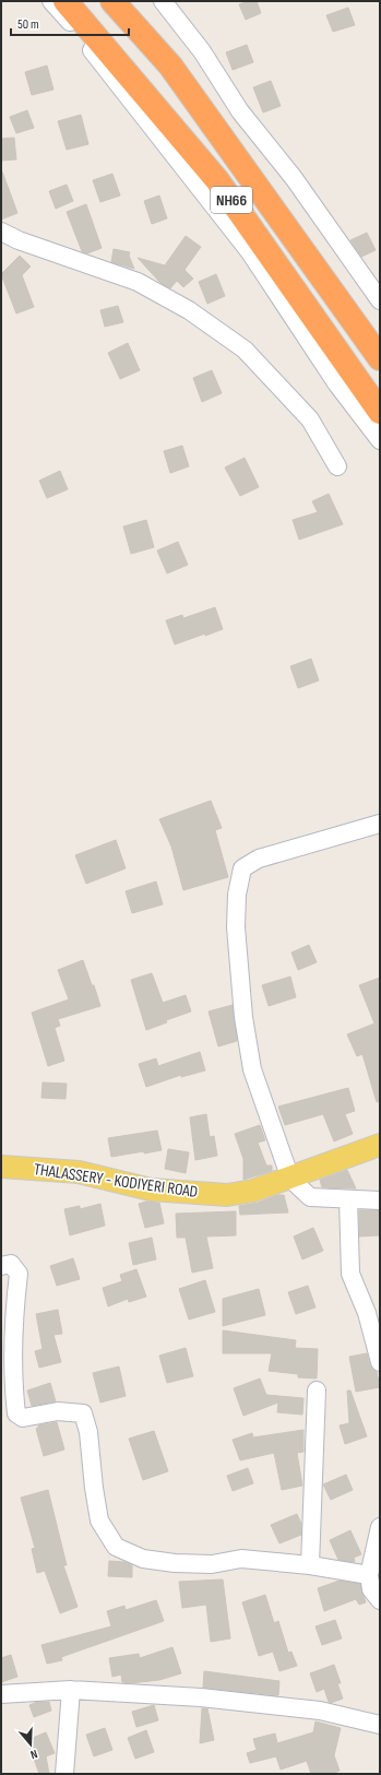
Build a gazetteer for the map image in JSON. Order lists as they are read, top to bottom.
{
  "streets": {
    "highway": ["NH66"],
    "main road": ["THALASSERY - KODIYERI ROAD"]
  },
  "scale_bar": "50 m",
  "north": "bottom"
}
